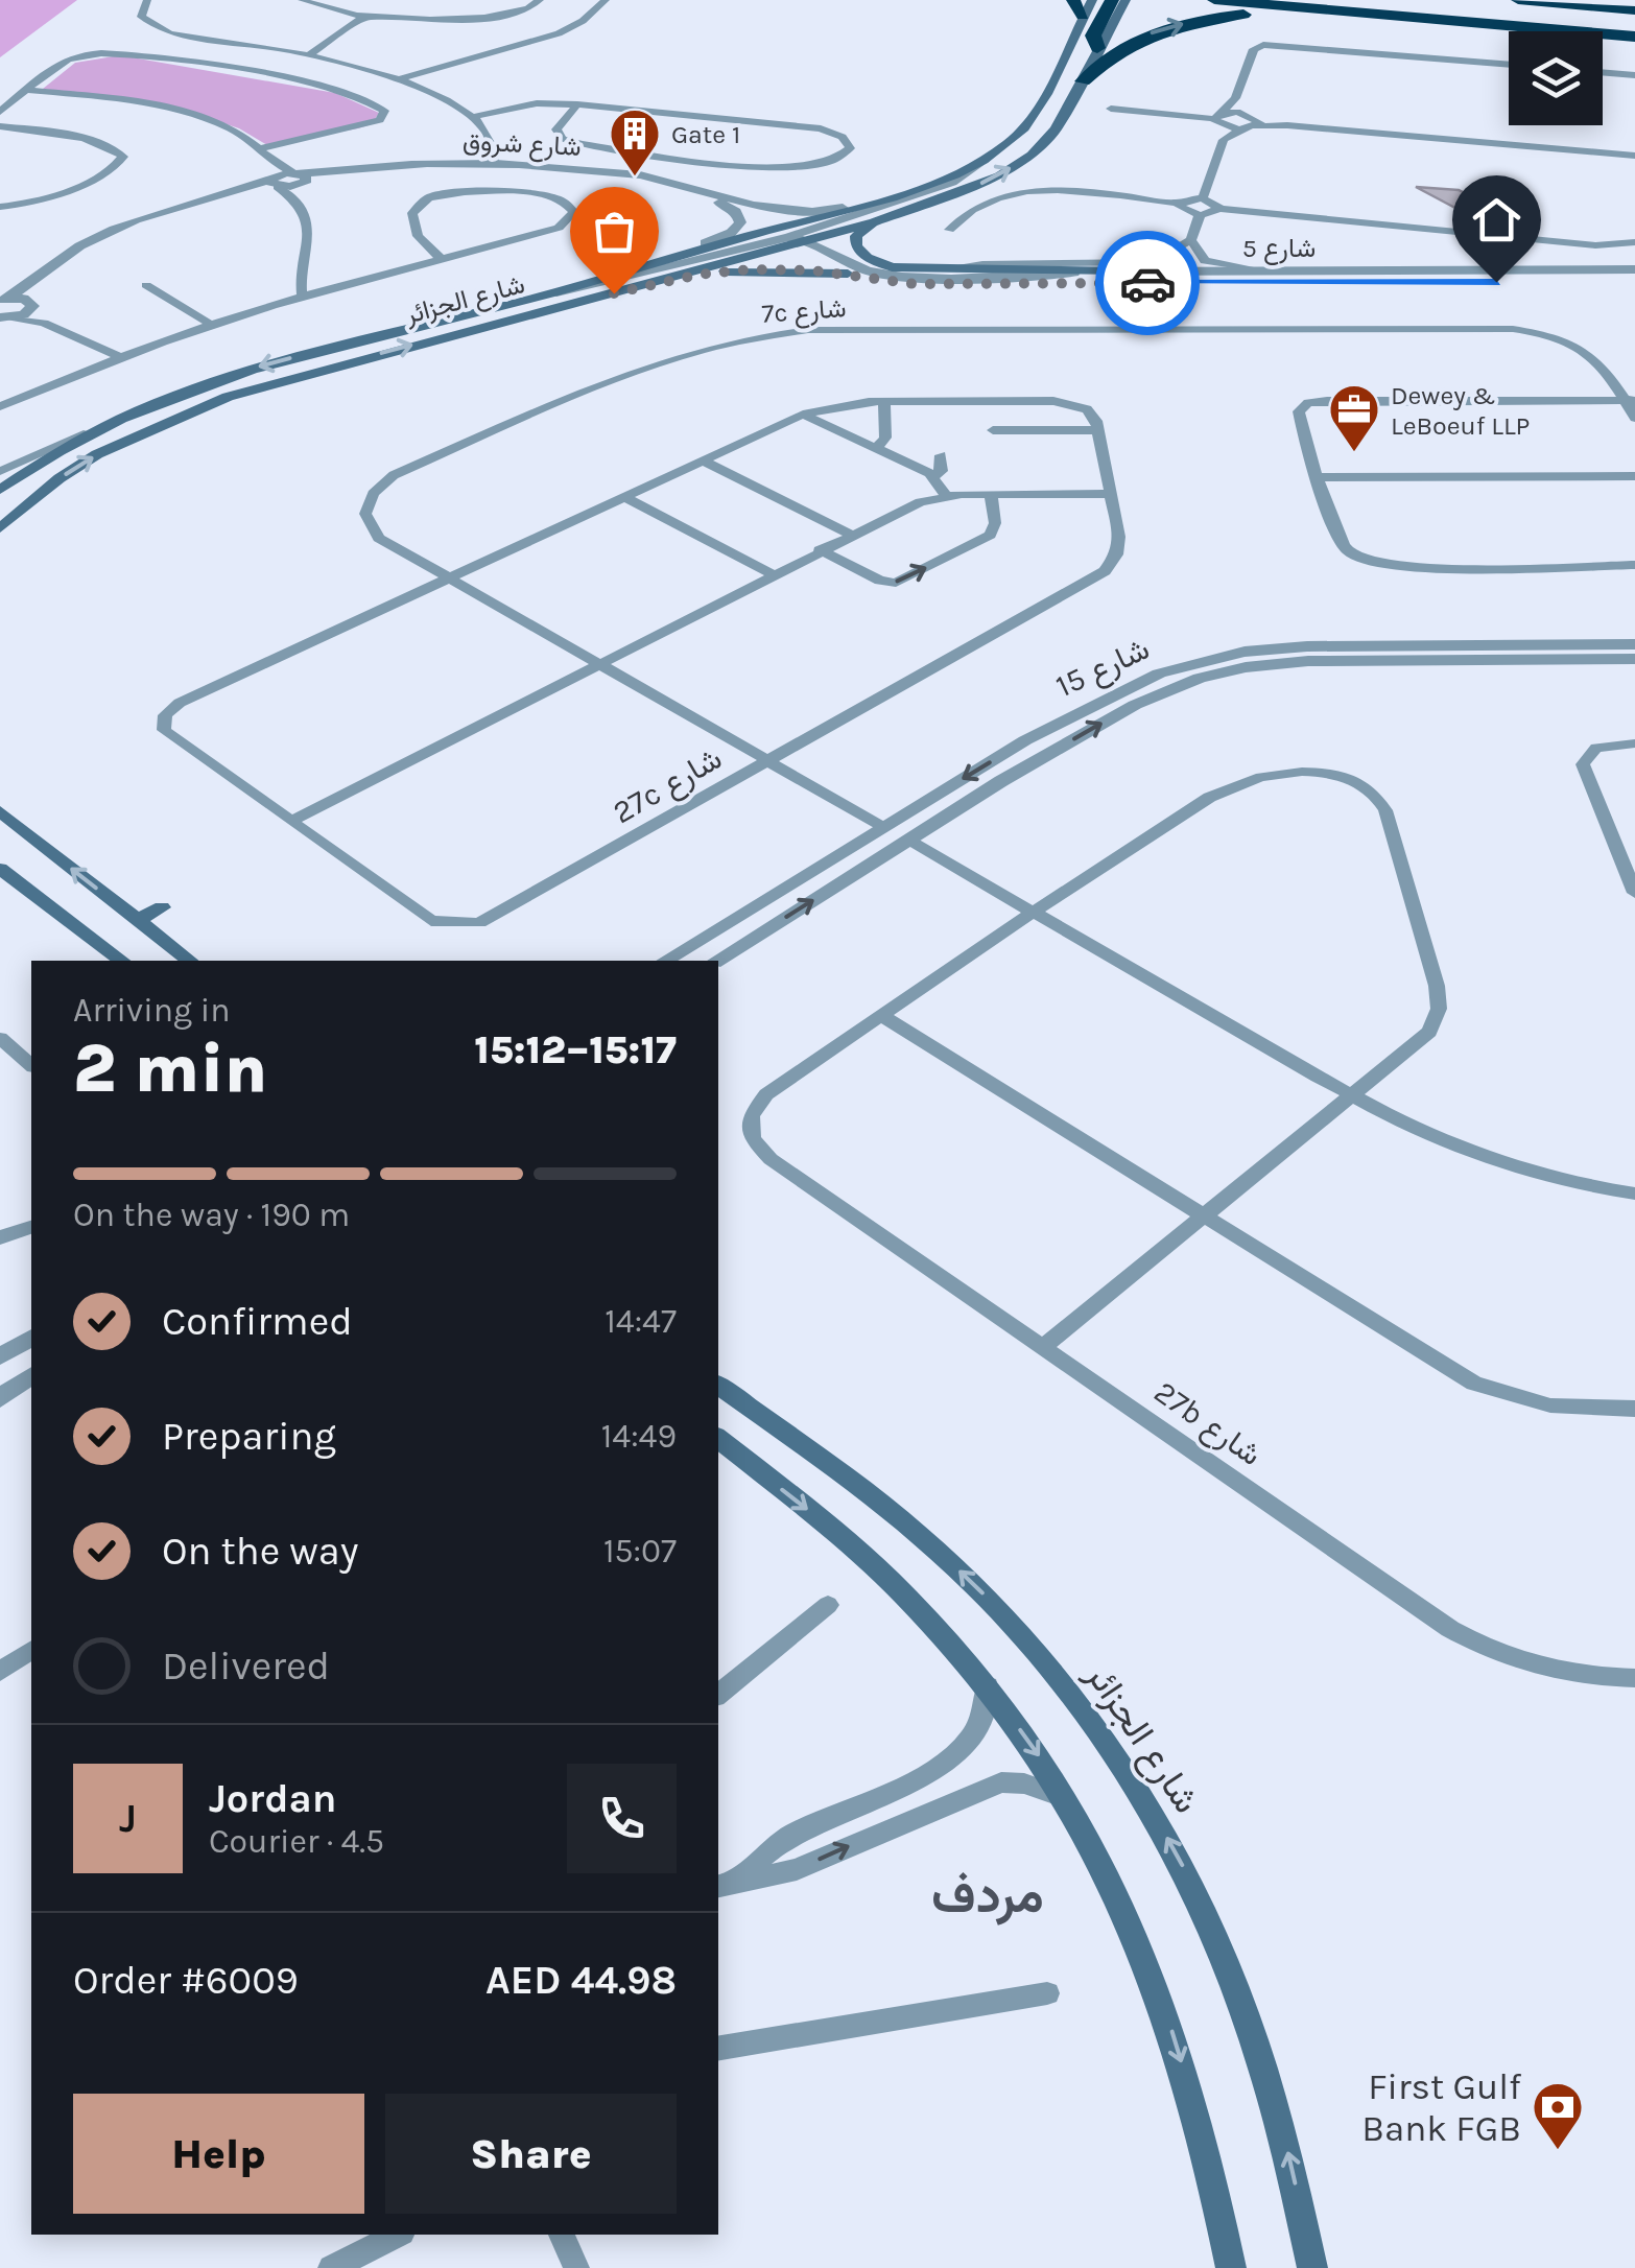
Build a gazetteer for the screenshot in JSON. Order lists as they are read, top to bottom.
{
  "streets": {
    "main road": ["شارع الجزائر"],
    "street": [
      "شارع شروق",
      "شارع 5",
      "7c شارع",
      "شارع 15",
      "27c شارع",
      "27b شارع"
    ]
  },
  "crossings": [
    ["شارع شروق", "شارع الجزائر"],
    ["شارع 5", "شارع الجزائر"],
    ["7c شارع", "27c شارع"]
  ],
  "districts": ["مردف"],
  "places": {
    "building": ["Gate 1"],
    "office": ["Dewey & LeBoeuf LLP"],
    "bank": ["First Gulf Bank FGB"]
  },
  "page": {
    "heading": ["2 min", "Arriving in", "15:12–15:17"],
    "panel": [
      "Jordan",
      "Courier · 4.5",
      "Order #6009",
      "AED 44.98"
    ],
    "bar": "On the way · 190 m",
    "list": [
      ["Confirmed", "14:47"],
      ["Preparing", "14:49"],
      ["On the way", "15:07"],
      "Delivered"
    ],
    "round": "J",
    "buttons": ["Help", "Share"]
  }
}
